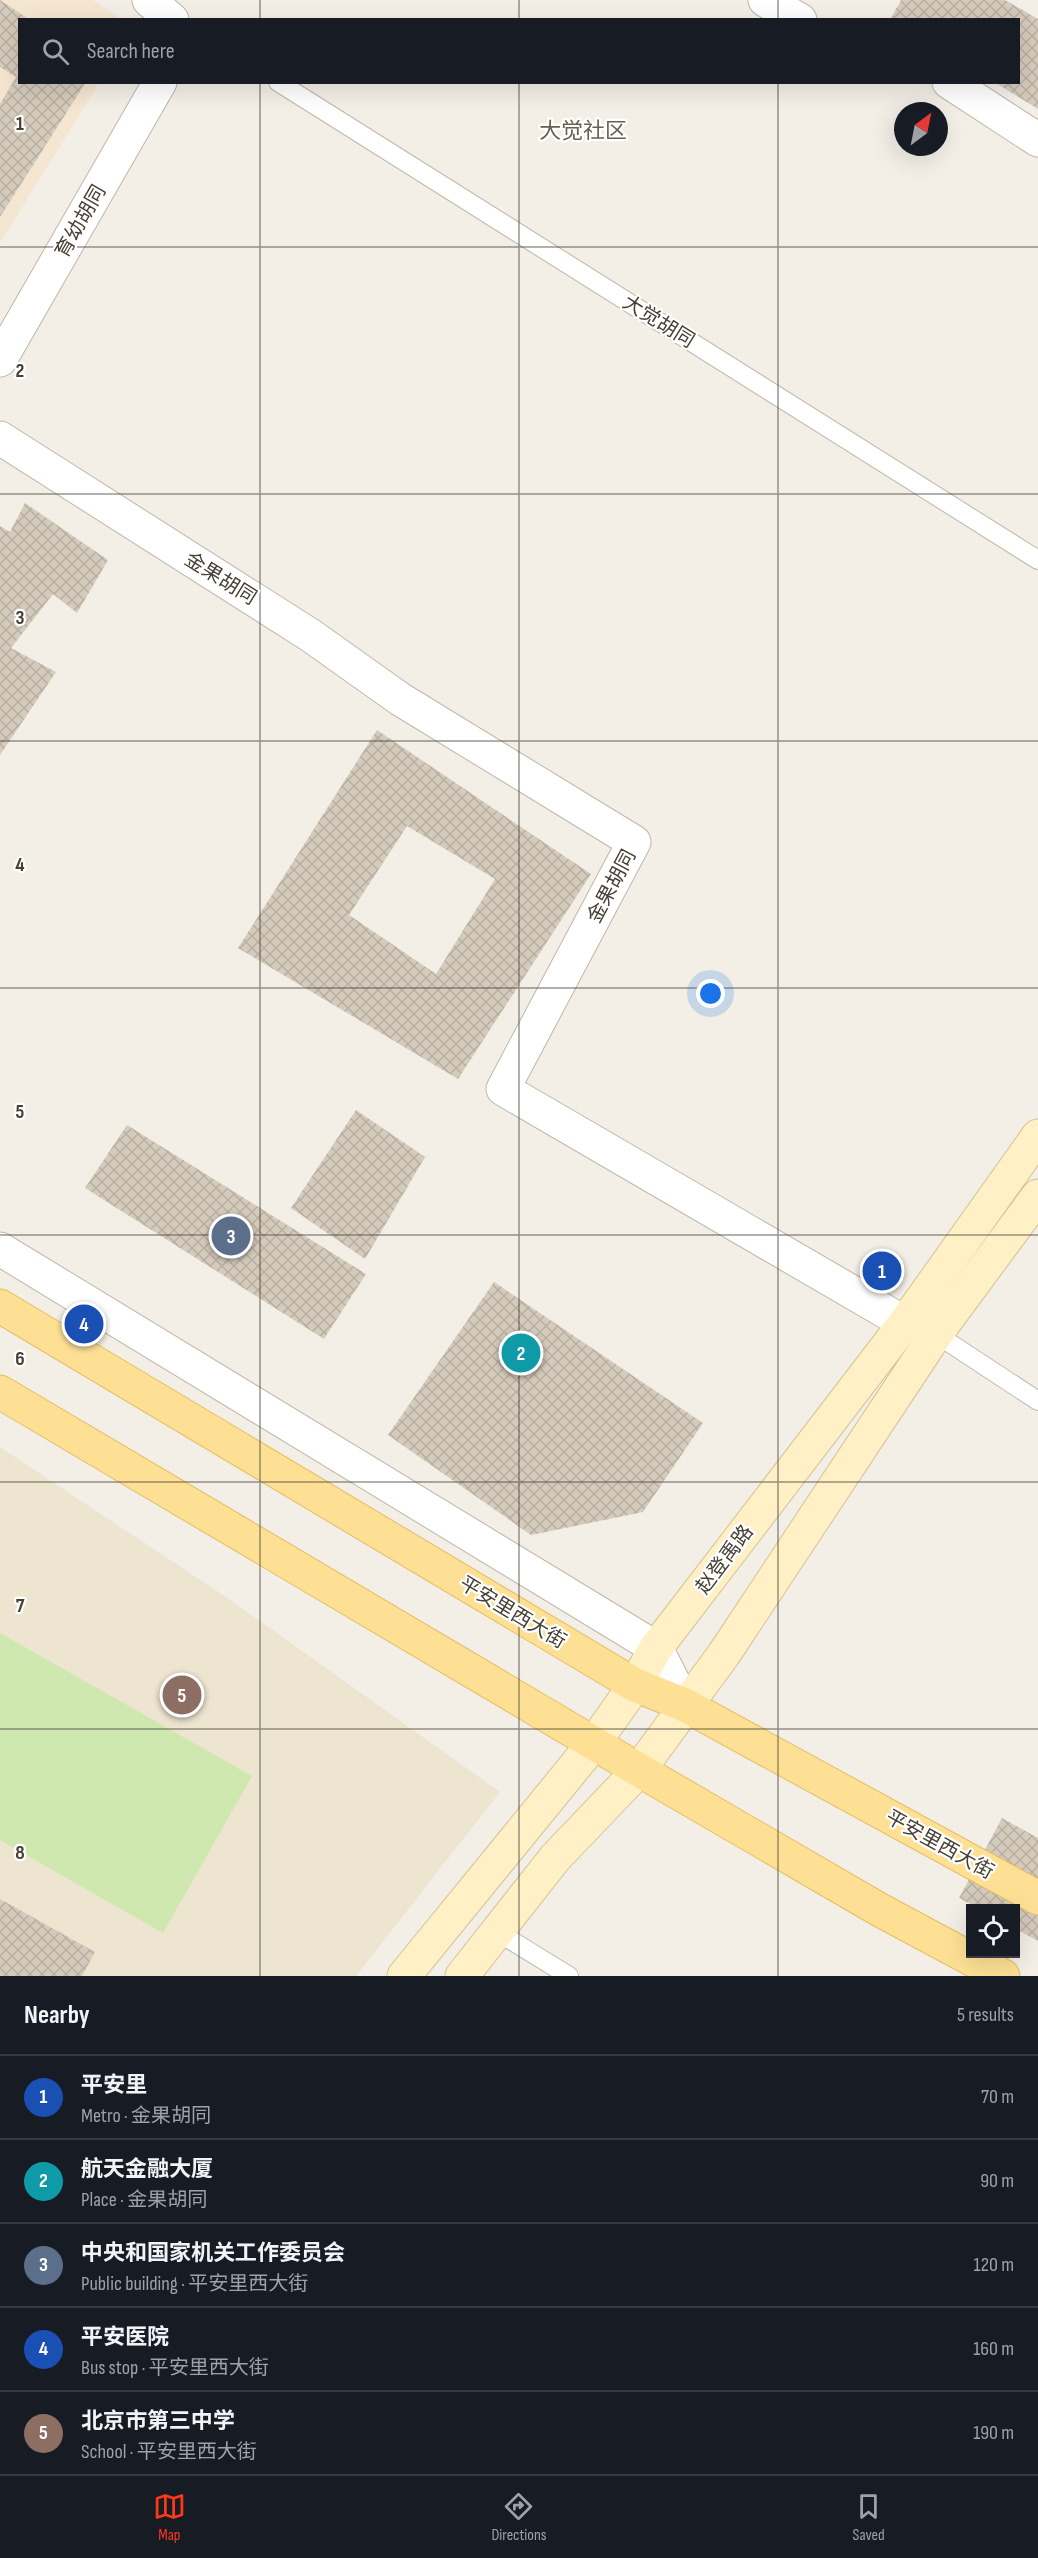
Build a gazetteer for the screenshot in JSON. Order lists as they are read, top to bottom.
{
  "streets": {
    "main road": ["赵登禹路", "平安里西大街"],
    "street": ["育幼胡同", "金果胡同"],
    "lane": ["大觉胡同"]
  },
  "crossings": [
    ["金果胡同", "赵登禹路"],
    ["赵登禹路", "平安里西大街"]
  ],
  "districts": ["大觉社区"],
  "north": "top right",
  "page": {
    "search": "Search here",
    "pins": [
      "3",
      "1",
      "4",
      "2",
      "5"
    ],
    "heading": ["Nearby", "5 results"],
    "list": [
      {
        "mark": "1",
        "name": "平安里",
        "note": "Metro · 金果胡同",
        "value": "70 m"
      },
      {
        "mark": "2",
        "name": "航天金融大厦",
        "note": "Place · 金果胡同",
        "value": "90 m"
      },
      {
        "mark": "3",
        "name": "中央和国家机关工作委员会",
        "note": "Public building · 平安里西大街",
        "value": "120 m"
      },
      {
        "mark": "4",
        "name": "平安医院",
        "note": "Bus stop · 平安里西大街",
        "value": "160 m"
      },
      {
        "mark": "5",
        "name": "北京市第三中学",
        "note": "School · 平安里西大街",
        "value": "190 m"
      }
    ],
    "nav": ["Map", "Directions", "Saved"]
  },
  "grid": {
    "rows": [
      "1",
      "2",
      "3",
      "4",
      "5",
      "6",
      "7",
      "8"
    ]
  }
}
